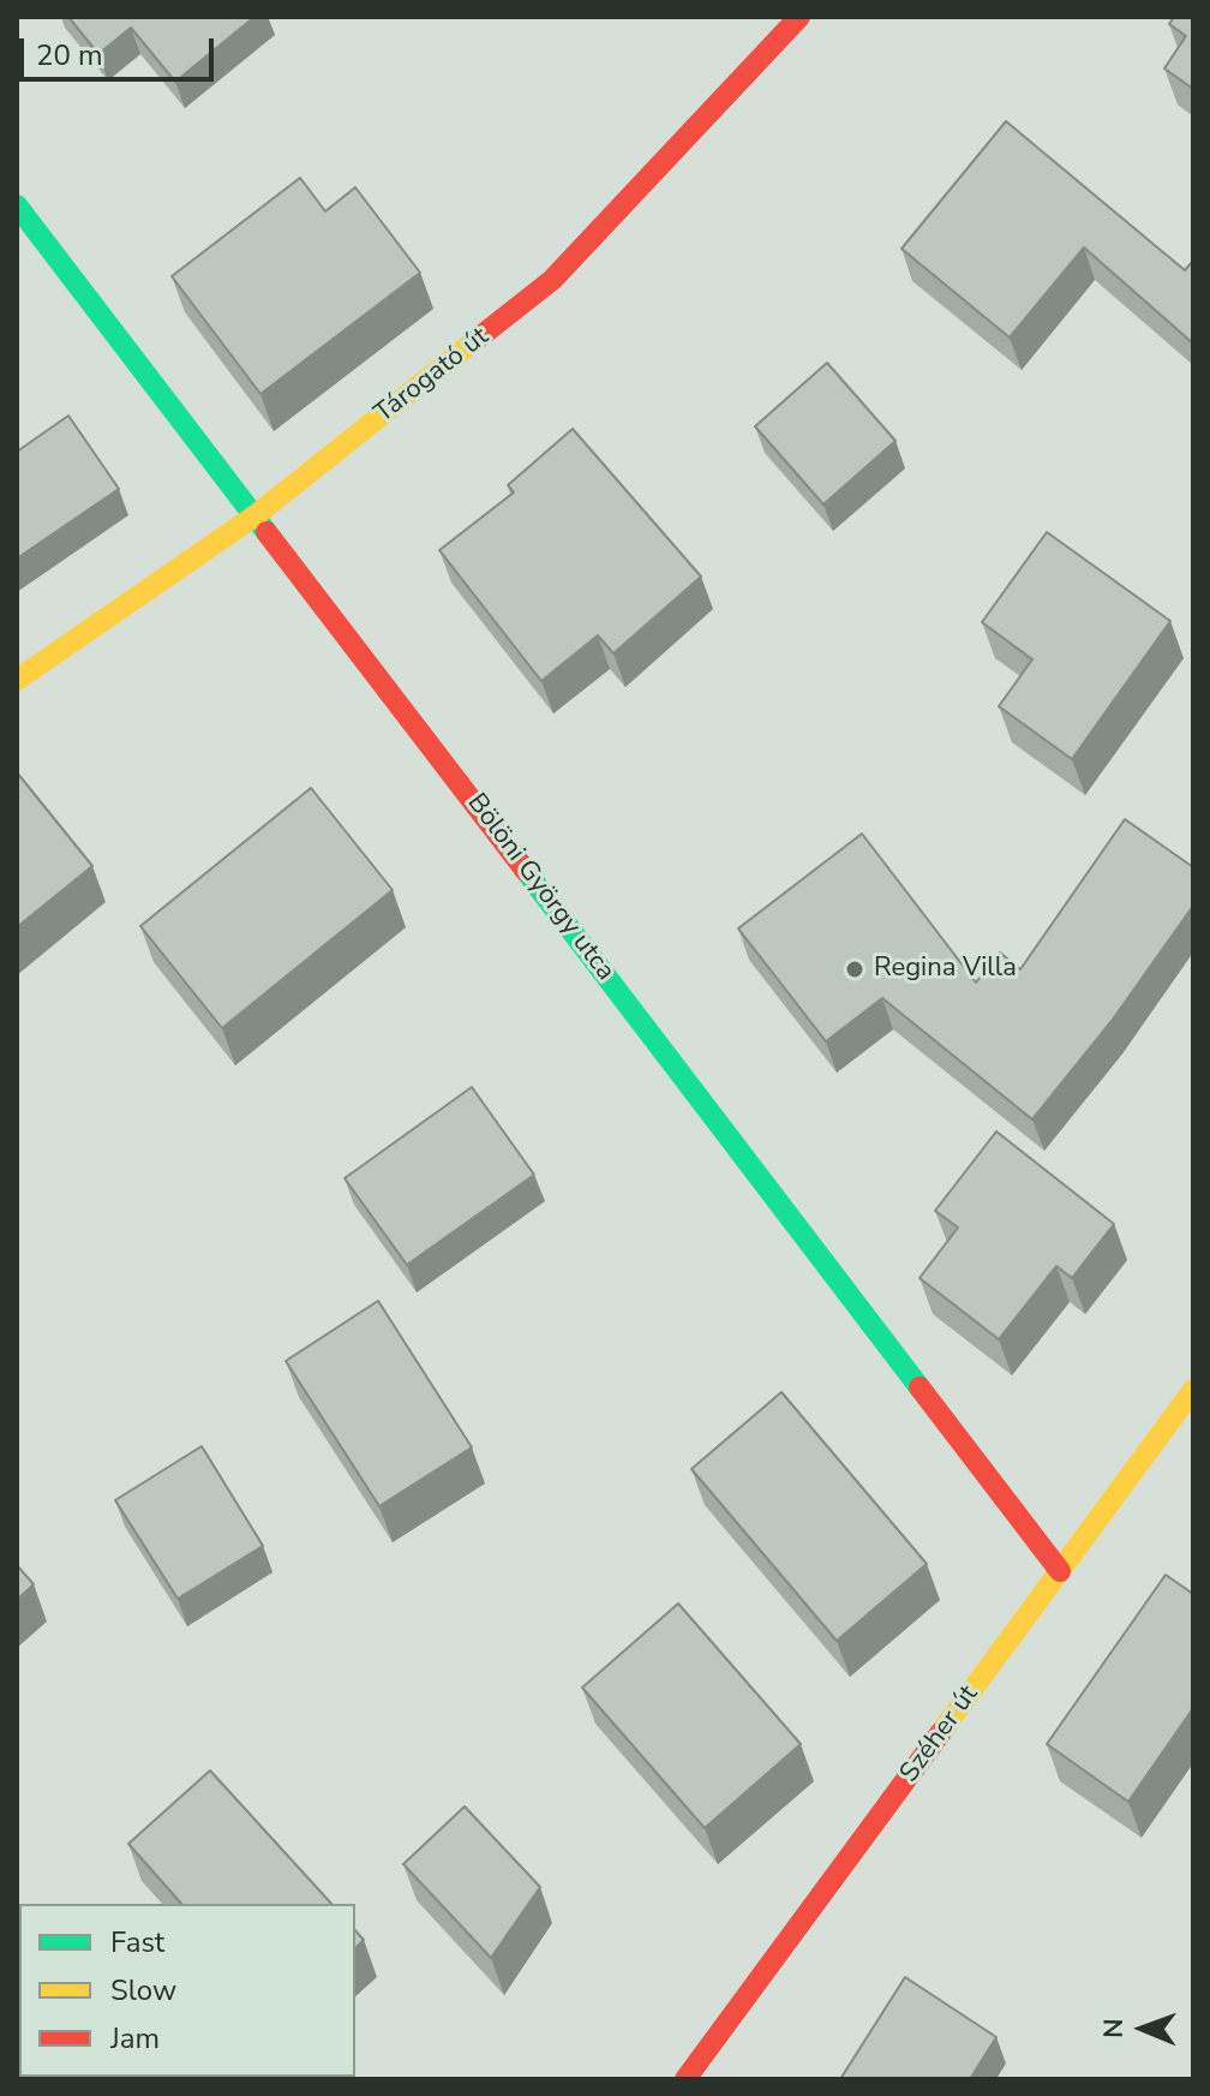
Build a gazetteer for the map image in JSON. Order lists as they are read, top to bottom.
{
  "streets": {
    "street": ["Tárogató út", "Bölöni György utca", "Széher út"]
  },
  "crossings": [
    ["Tárogató út", "Bölöni György utca"],
    ["Bölöni György utca", "Széher út"]
  ],
  "places": ["Regina Villa"],
  "legend": ["Fast", "Slow", "Jam"],
  "scale_bar": "20 m",
  "north": "left"
}
